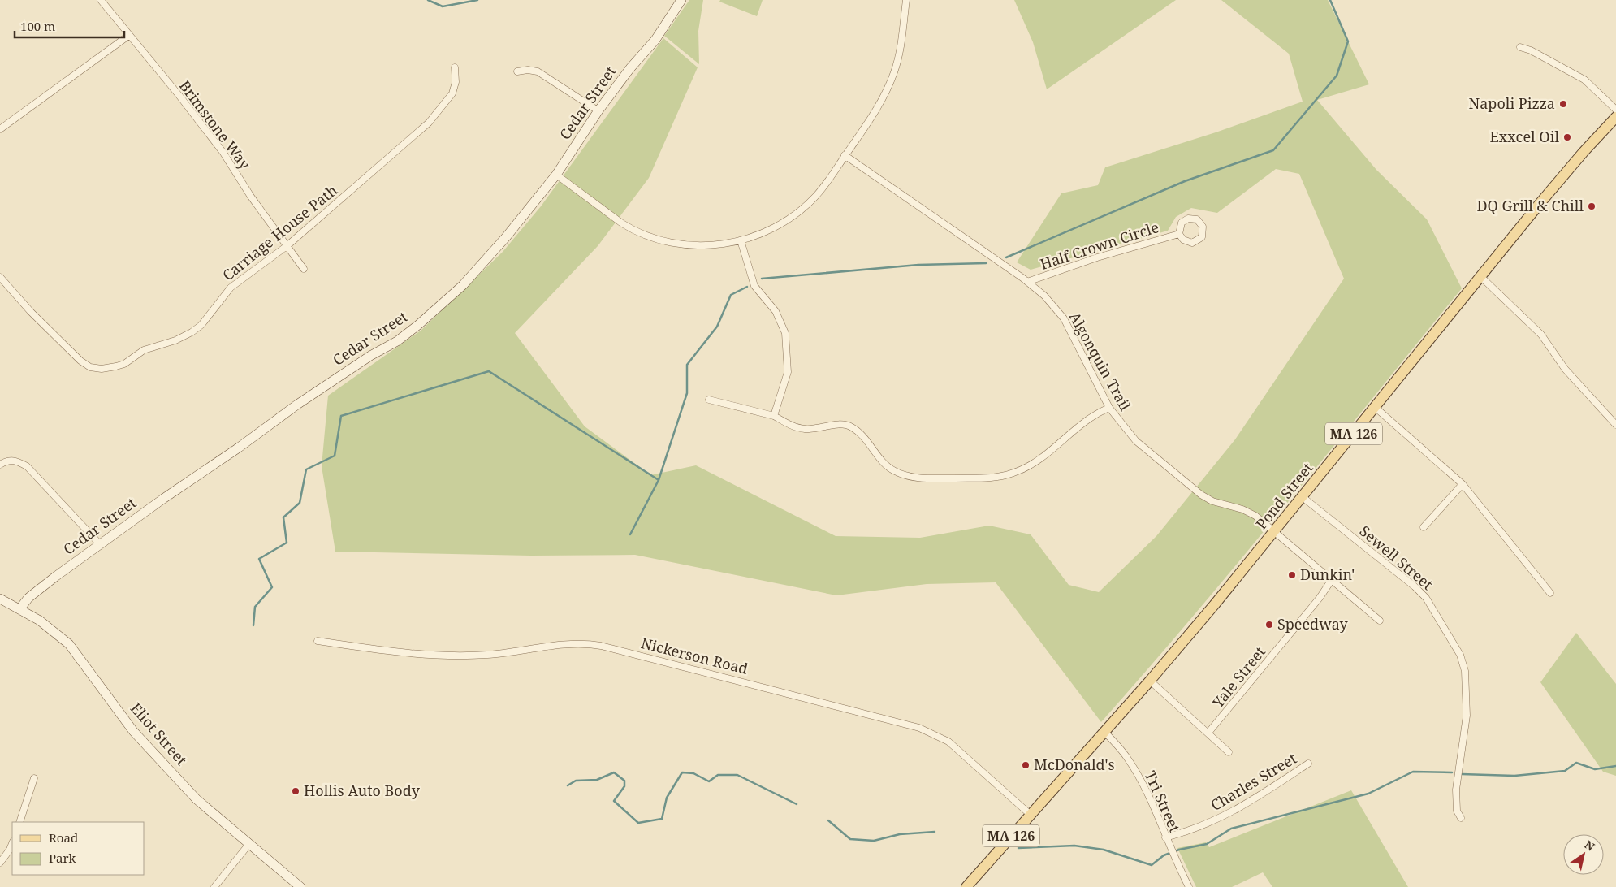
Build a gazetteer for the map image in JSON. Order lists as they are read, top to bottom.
{
  "streets": {
    "main road": ["MA 126", "Pond Street"],
    "street": [
      "Cedar Street",
      "Brimstone Way",
      "Carriage House Path",
      "Half Crown Circle",
      "Algonquin Trail",
      "Sewell Street",
      "Nickerson Road",
      "Yale Street",
      "Eliot Street",
      "Charles Street",
      "Tri Street"
    ]
  },
  "crossings": [
    ["Cedar Street", "Eliot Street"],
    ["Brimstone Way", "Carriage House Path"],
    ["Half Crown Circle", "Algonquin Trail"],
    ["Algonquin Trail", "Pond Street"],
    ["Algonquin Trail", "Yale Street"],
    ["Pond Street", "Sewell Street"],
    ["Pond Street", "Nickerson Road"],
    ["Pond Street", "Tri Street"],
    ["Charles Street", "Tri Street"]
  ],
  "places": [
    "Napoli Pizza",
    "Exxcel Oil",
    "DQ Grill & Chill",
    "Dunkin'",
    "Speedway",
    "McDonald's",
    "Hollis Auto Body"
  ],
  "legend": ["Road", "Park"],
  "scale_bar": "100 m",
  "north": "top right"
}
